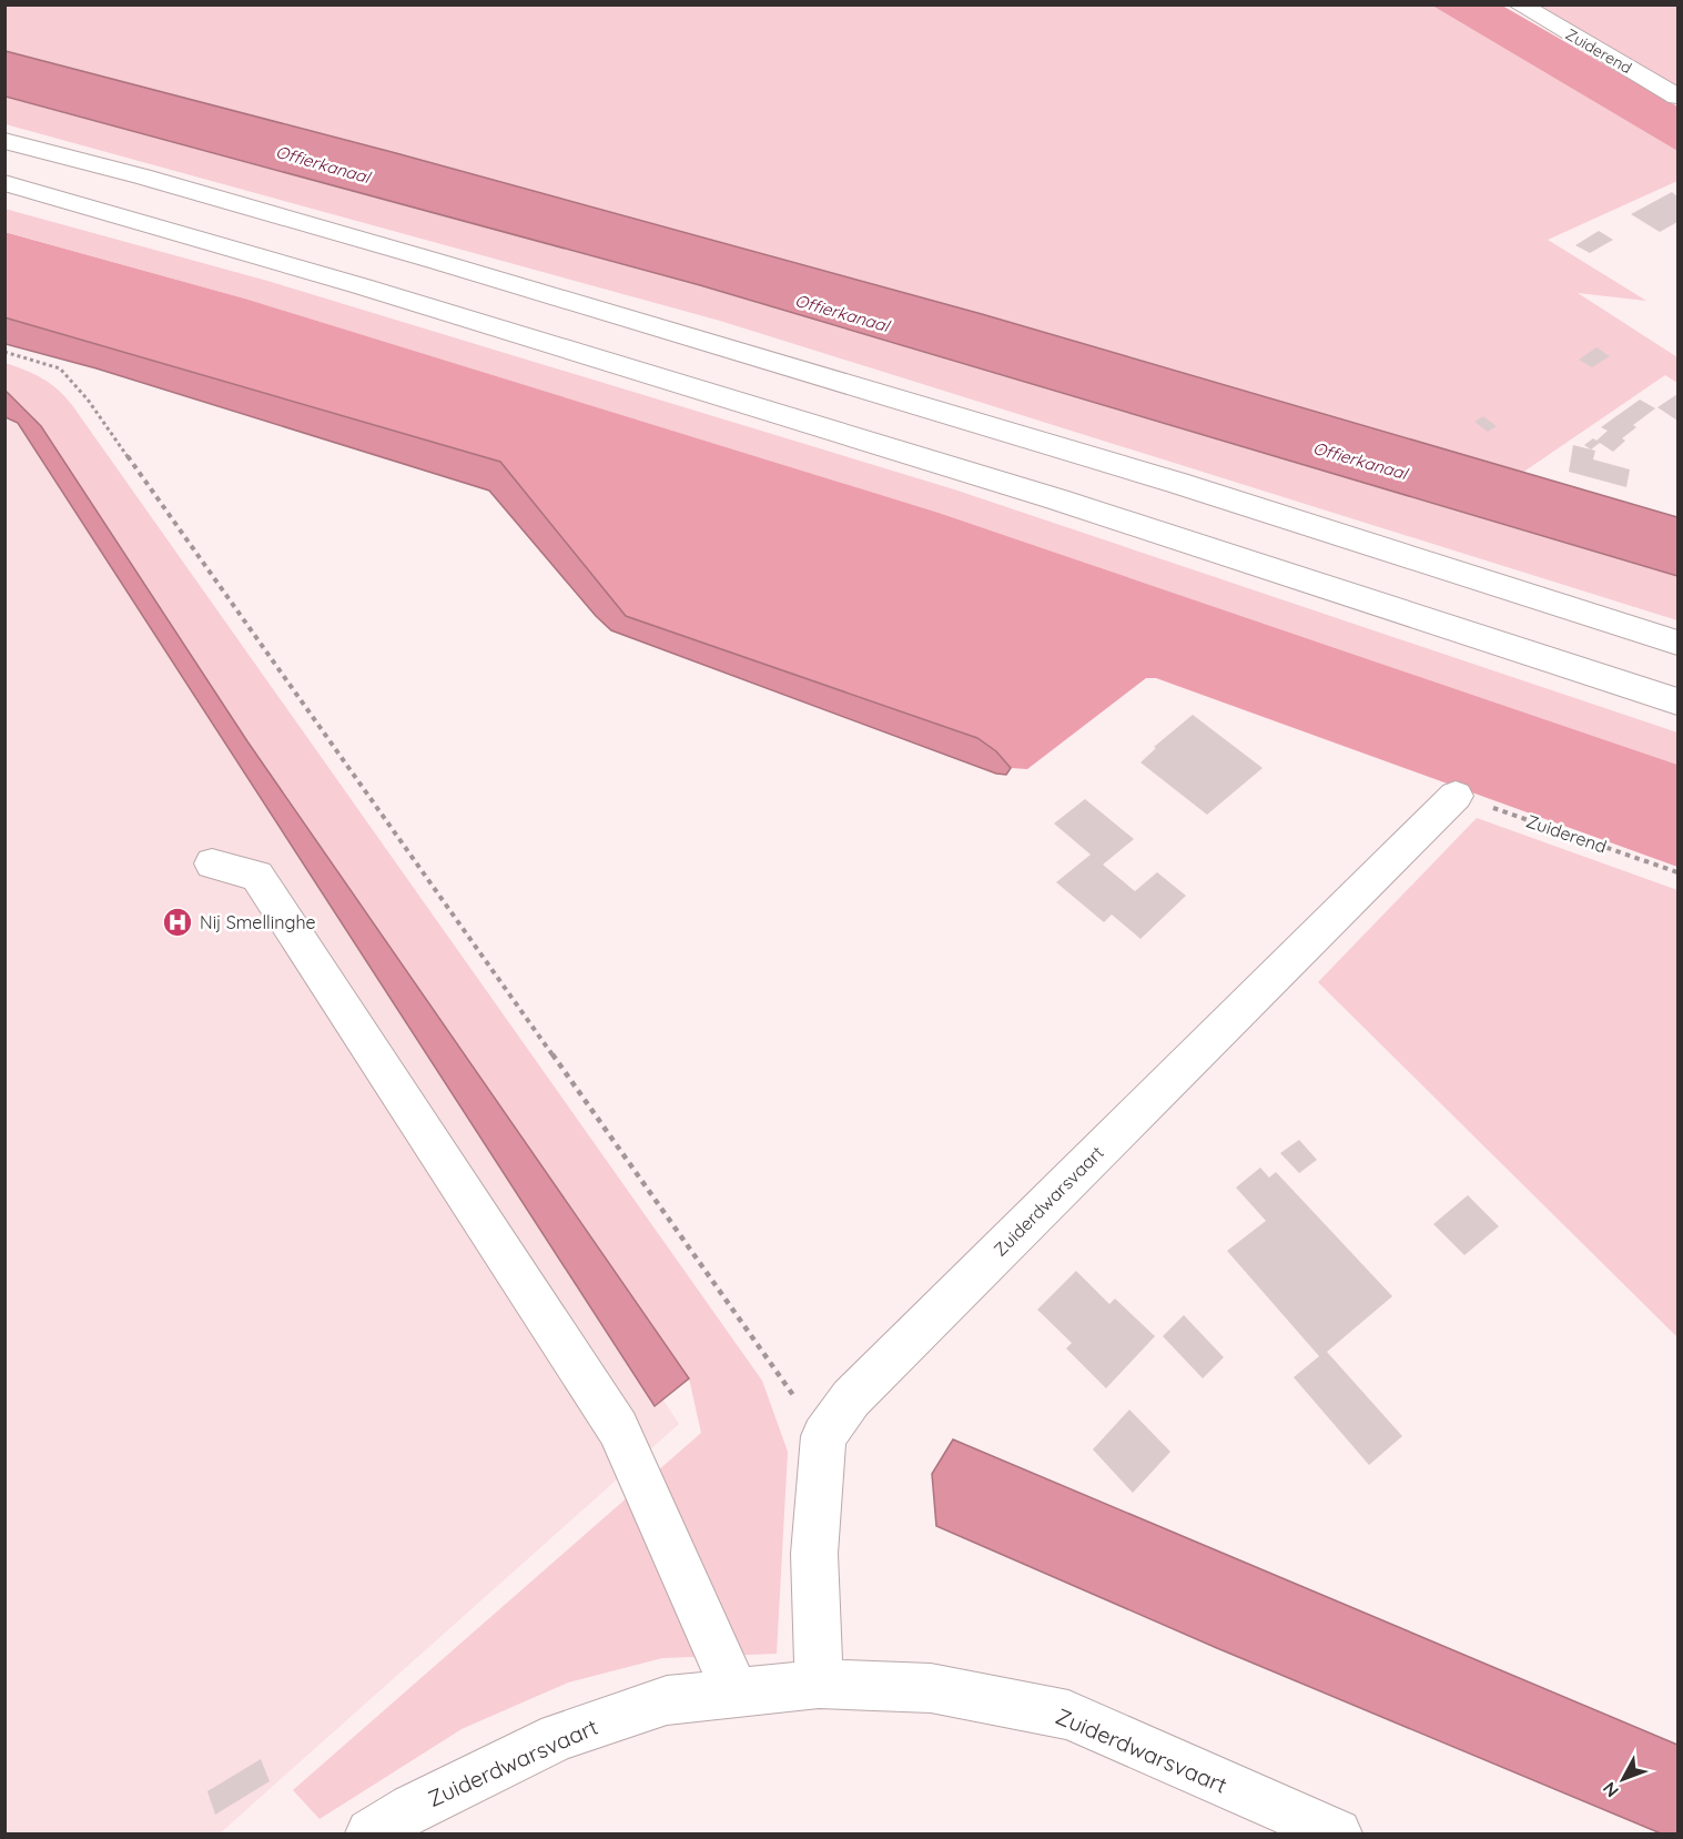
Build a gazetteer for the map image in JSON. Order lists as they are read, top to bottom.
{
  "streets": {
    "main road": ["Zuiderend", "Zuiderdwarsvaart"]
  },
  "crossings": [
    ["Zuiderend", "Zuiderdwarsvaart"]
  ],
  "water": ["Offierkanaal"],
  "places": {
    "hospital": ["Nij Smellinghe"]
  },
  "north": "bottom left"
}
